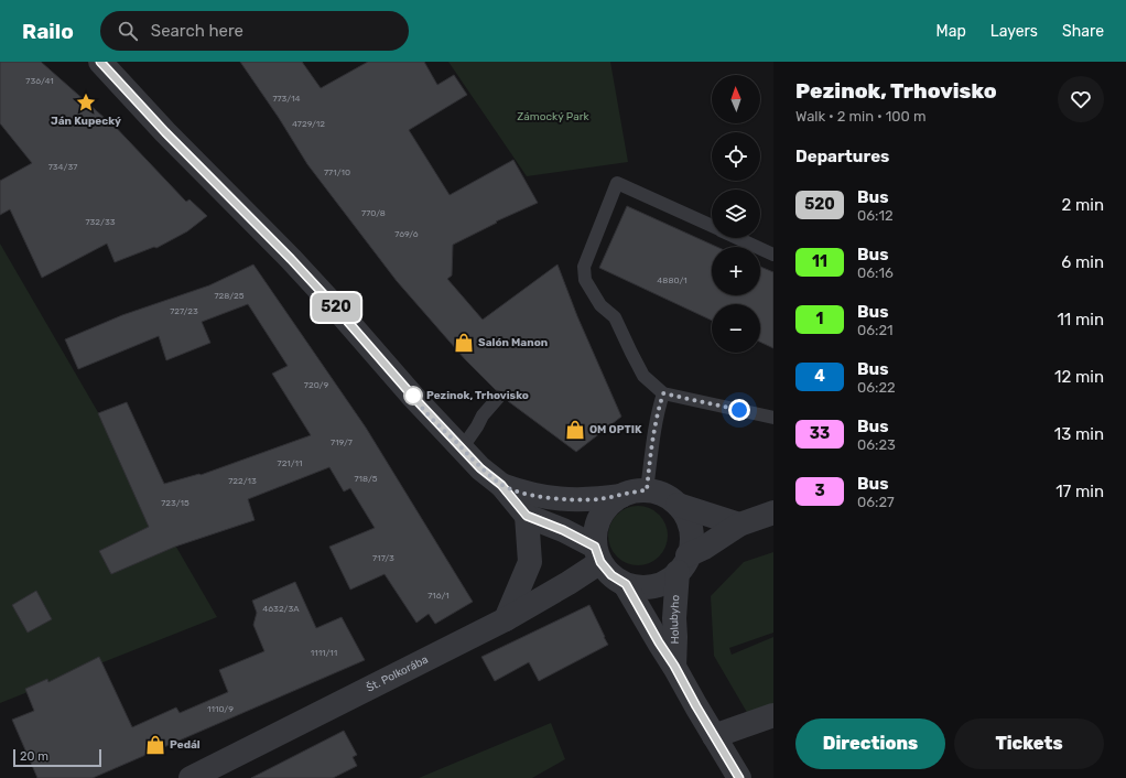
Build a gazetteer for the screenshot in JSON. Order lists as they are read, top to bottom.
{
  "streets": {
    "street": ["Holubyho", "Št. Polkorába"]
  },
  "crossings": [
    ["Holubyho", "Št. Polkorába"]
  ],
  "parks": ["Zámocký Park"],
  "places": {
    "place": ["Ján Kupecký"],
    "shop": ["Salón Manon", "OM OPTIK", "Pedál"],
    "other": ["Pezinok, Trhovisko"]
  },
  "lines": ["bus line 520"],
  "house_numbers": [
    "736/41",
    "773/14",
    "4729/12",
    "734/37",
    "771/10",
    "770/8",
    "732/33",
    "769/6",
    "4880/1",
    "728/25",
    "727/23",
    "720/9",
    "719/7",
    "721/11",
    "718/5",
    "722/13",
    "723/15",
    "717/3",
    "716/1",
    "4632/3A",
    "1111/11",
    "1110/9"
  ],
  "scale_bar": "20 m",
  "north": "top",
  "page": {
    "header": "Railo",
    "search": "Search here",
    "nav": ["Map", "Layers", "Share"],
    "on_map": "520",
    "heading": [
      ["Pezinok, Trhovisko", "Walk · 2 min · 100 m"],
      "Departures"
    ],
    "map_buttons": ["+", "−"],
    "list": [
      {
        "mark": "520",
        "name": "Bus",
        "note": "06:12",
        "value": "2 min"
      },
      {
        "mark": "11",
        "name": "Bus",
        "note": "06:16",
        "value": "6 min"
      },
      {
        "mark": "1",
        "name": "Bus",
        "note": "06:21",
        "value": "11 min"
      },
      {
        "mark": "4",
        "name": "Bus",
        "note": "06:22",
        "value": "12 min"
      },
      {
        "mark": "33",
        "name": "Bus",
        "note": "06:23",
        "value": "13 min"
      },
      {
        "mark": "3",
        "name": "Bus",
        "note": "06:27",
        "value": "17 min"
      }
    ],
    "buttons": ["Directions", "Tickets"],
    "scale": "20 m"
  }
}
